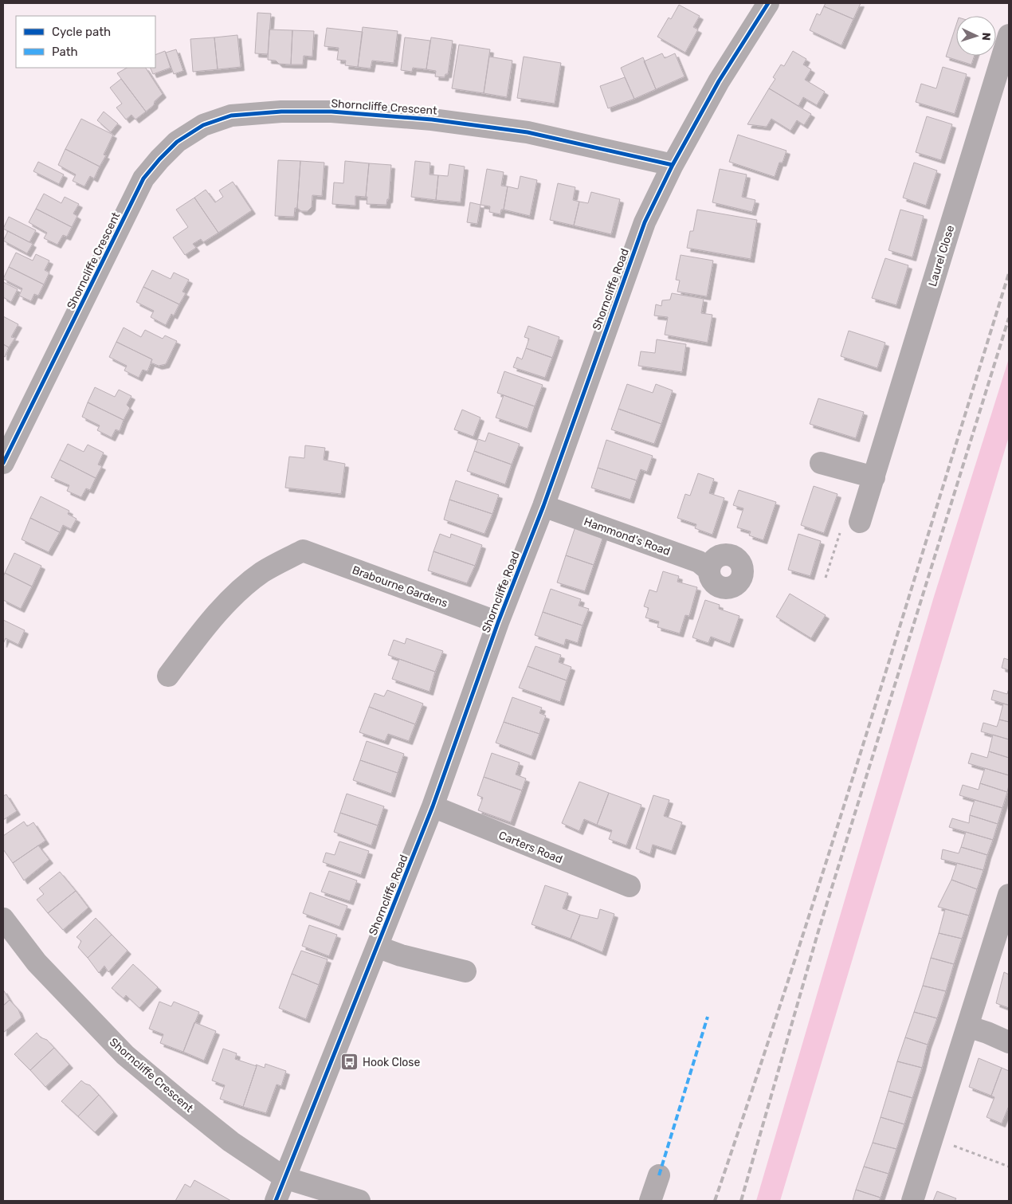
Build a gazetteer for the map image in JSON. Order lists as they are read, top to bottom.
{
  "streets": {
    "street": [
      "Shorncliffe Crescent",
      "Laurel Close",
      "Shorncliffe Road",
      "Hammond's Road",
      "Brabourne Gardens",
      "Carters Road"
    ]
  },
  "crossings": [
    ["Shorncliffe Crescent", "Shorncliffe Road"],
    ["Shorncliffe Road", "Hammond's Road"],
    ["Shorncliffe Road", "Brabourne Gardens"],
    ["Shorncliffe Road", "Carters Road"]
  ],
  "places": {
    "bus stop": ["Hook Close"]
  },
  "legend": ["Cycle path", "Path"],
  "north": "right"
}
